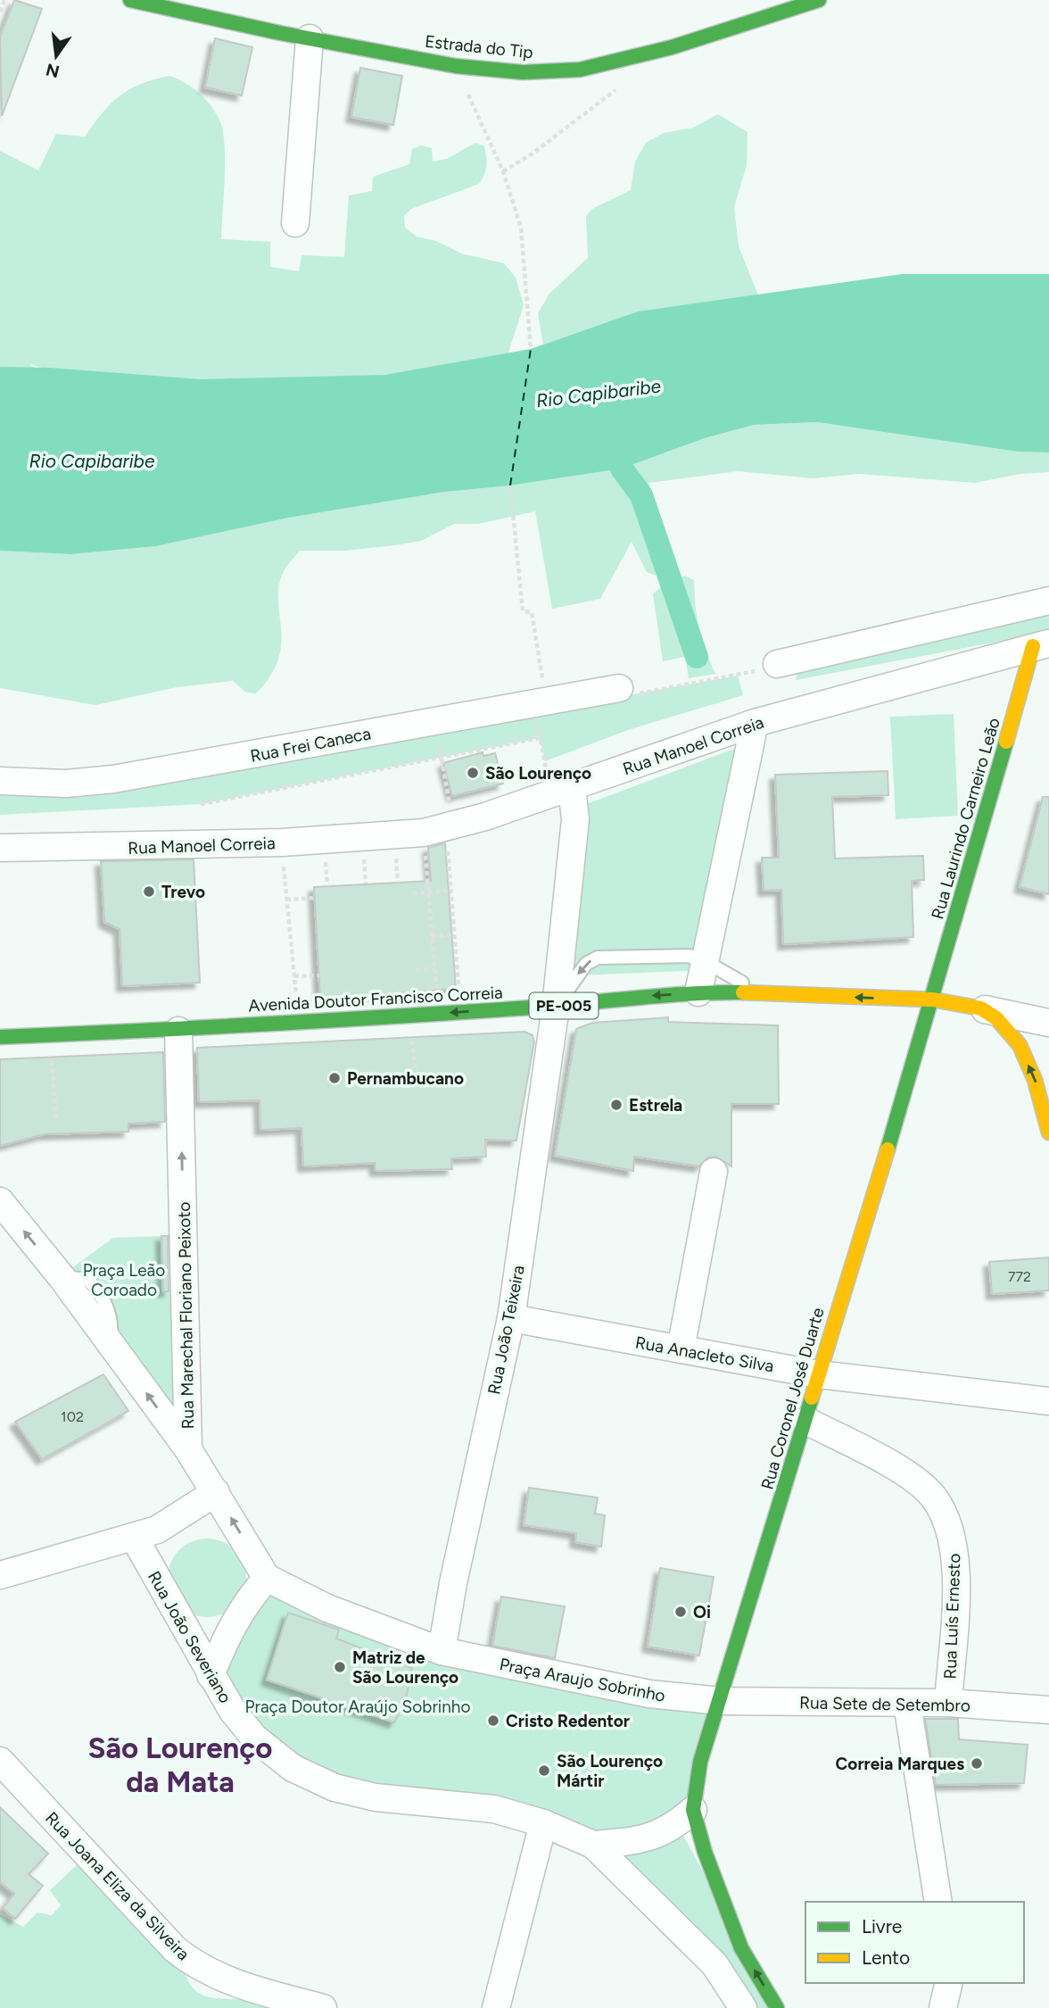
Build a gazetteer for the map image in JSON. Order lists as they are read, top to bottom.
{
  "streets": {
    "street": [
      "Estrada do Tip",
      "Rua Frei Caneca",
      "Rua Manoel Correia",
      "Rua Laurindo Carneiro Leão",
      "Avenida Doutor Francisco Correia",
      "PE-005",
      "Rua Marechal Floriano Peixoto",
      "Rua João Teixeira",
      "Rua Anacleto Silva",
      "Rua Coronel José Duarte",
      "Rua Luís Ernesto",
      "Rua João Severiano",
      "Praça Araujo Sobrinho",
      "Rua Sete de Setembro",
      "Rua Joana Eliza da Silveira"
    ]
  },
  "crossings": [
    ["Rua Manoel Correia", "Rua Laurindo Carneiro Leão"],
    ["Rua Manoel Correia", "Rua João Teixeira"],
    ["Rua Laurindo Carneiro Leão", "Avenida Doutor Francisco Correia"],
    ["Rua Laurindo Carneiro Leão", "Rua Coronel José Duarte"],
    ["Avenida Doutor Francisco Correia", "Rua Marechal Floriano Peixoto"],
    ["Avenida Doutor Francisco Correia", "Rua João Teixeira"],
    ["Avenida Doutor Francisco Correia", "Rua Coronel José Duarte"],
    ["Rua Marechal Floriano Peixoto", "Praça Araujo Sobrinho"],
    ["Rua João Teixeira", "Rua Anacleto Silva"],
    ["Rua João Teixeira", "Praça Araujo Sobrinho"],
    ["Rua Anacleto Silva", "Rua Coronel José Duarte"],
    ["Rua Coronel José Duarte", "Rua Luís Ernesto"],
    ["Rua Coronel José Duarte", "Praça Araujo Sobrinho"],
    ["Rua Coronel José Duarte", "Rua Sete de Setembro"],
    ["Rua Luís Ernesto", "Rua Sete de Setembro"],
    ["Praça Araujo Sobrinho", "Rua Sete de Setembro"]
  ],
  "one_way": ["Avenida Doutor Francisco Correia", "Rua Marechal Floriano Peixoto"],
  "districts": ["São Lourenço da Mata"],
  "water": ["Rio Capibaribe"],
  "parks": ["Praça Leão Coroado", "Praça Doutor Araújo Sobrinho"],
  "places": [
    "São Lourenço",
    "Trevo",
    "Pernambucano",
    "Estrela",
    "Oi",
    "Matriz de São Lourenço",
    "Cristo Redentor",
    "Correia Marques",
    "São Lourenço Mártir"
  ],
  "house_numbers": ["772", "102"],
  "legend": ["Livre", "Lento"],
  "north": "bottom"
}
